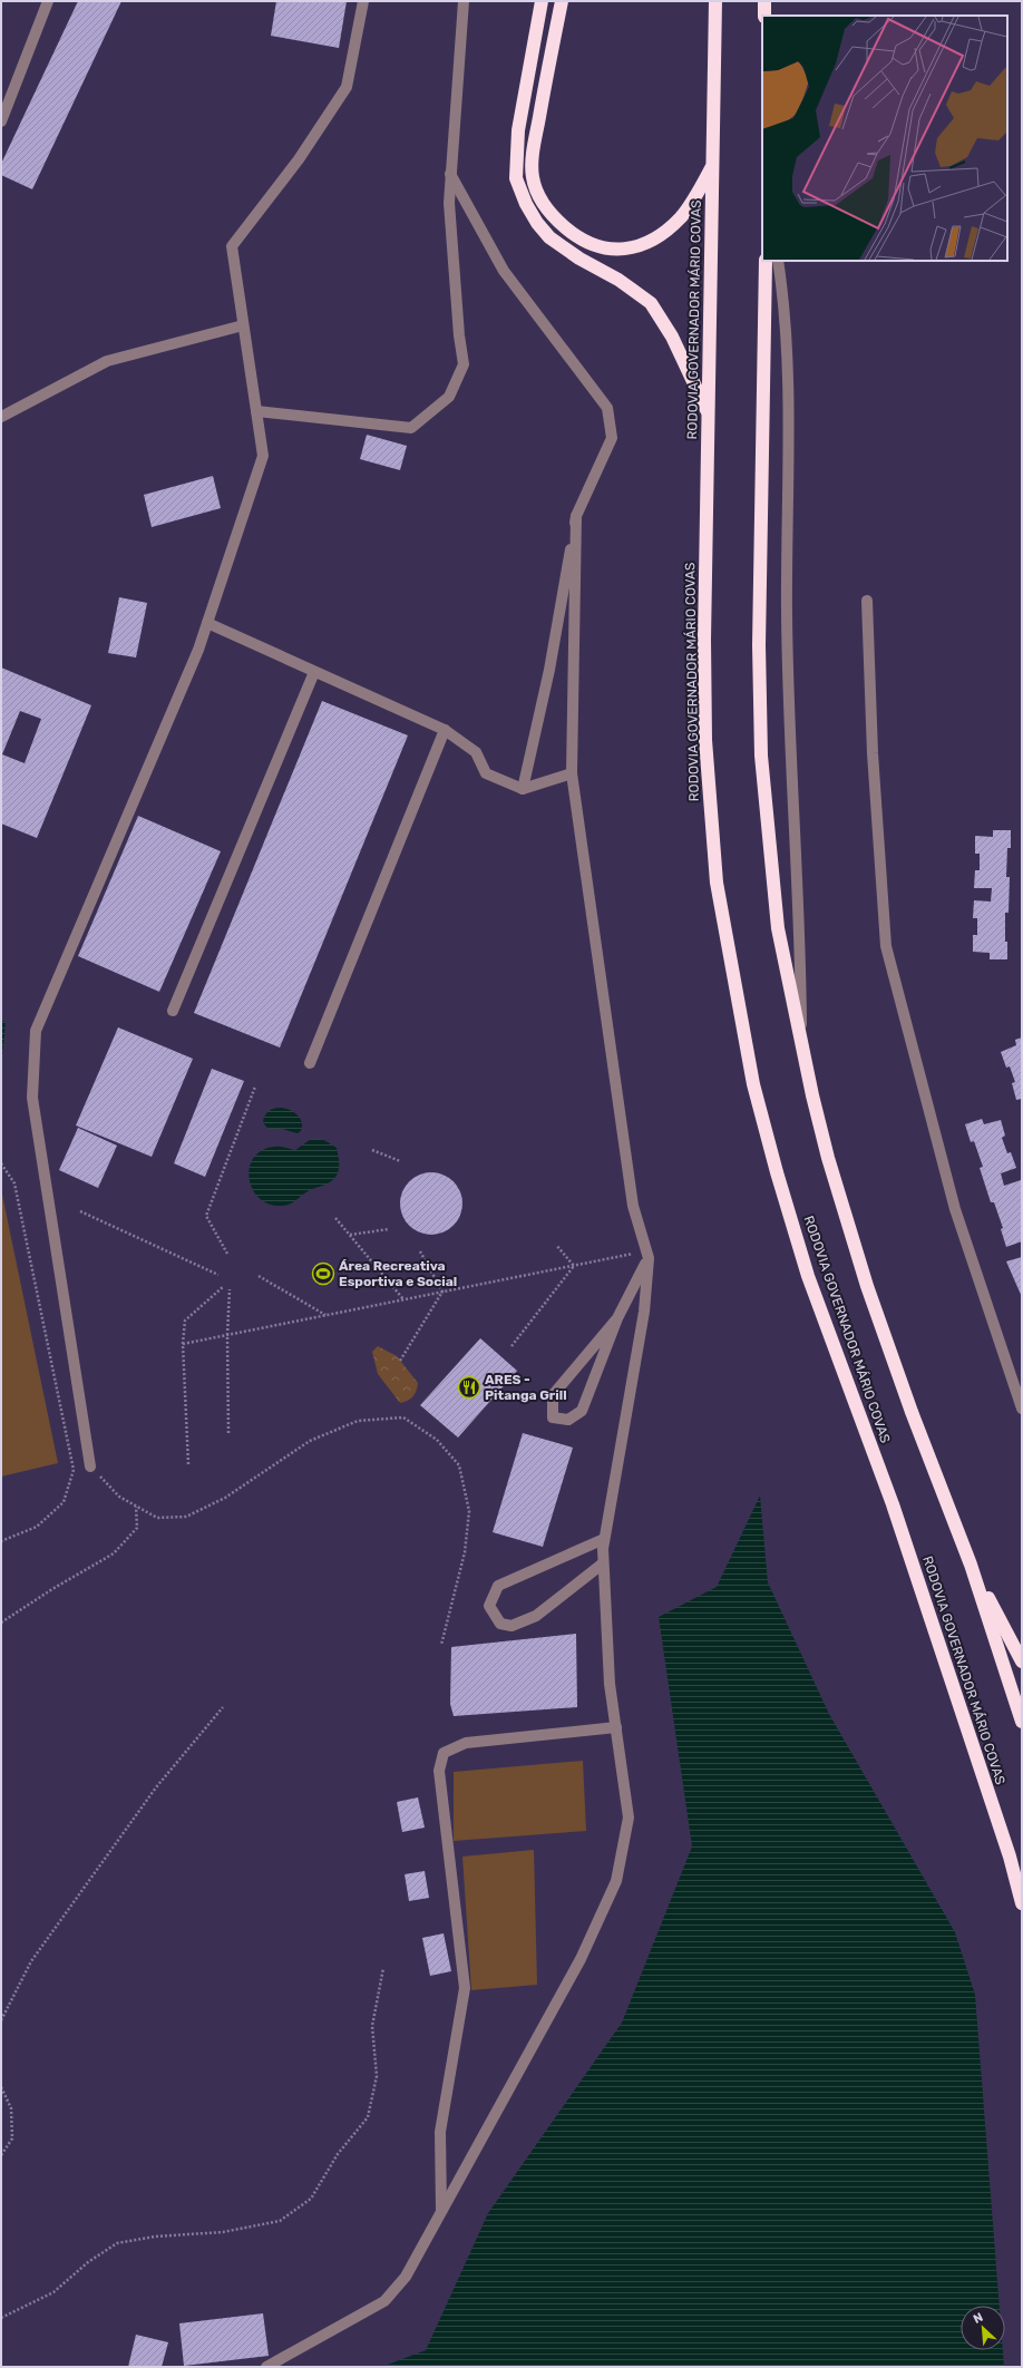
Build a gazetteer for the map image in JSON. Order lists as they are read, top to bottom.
{
  "streets": {
    "highway": ["RODOVIA GOVERNADOR MÁRIO COVAS"]
  },
  "places": {
    "sports": ["Área Recreativa Esportiva e Social"],
    "restaurant": ["ARES - Pitanga Grill"]
  },
  "north": "top left"
}
